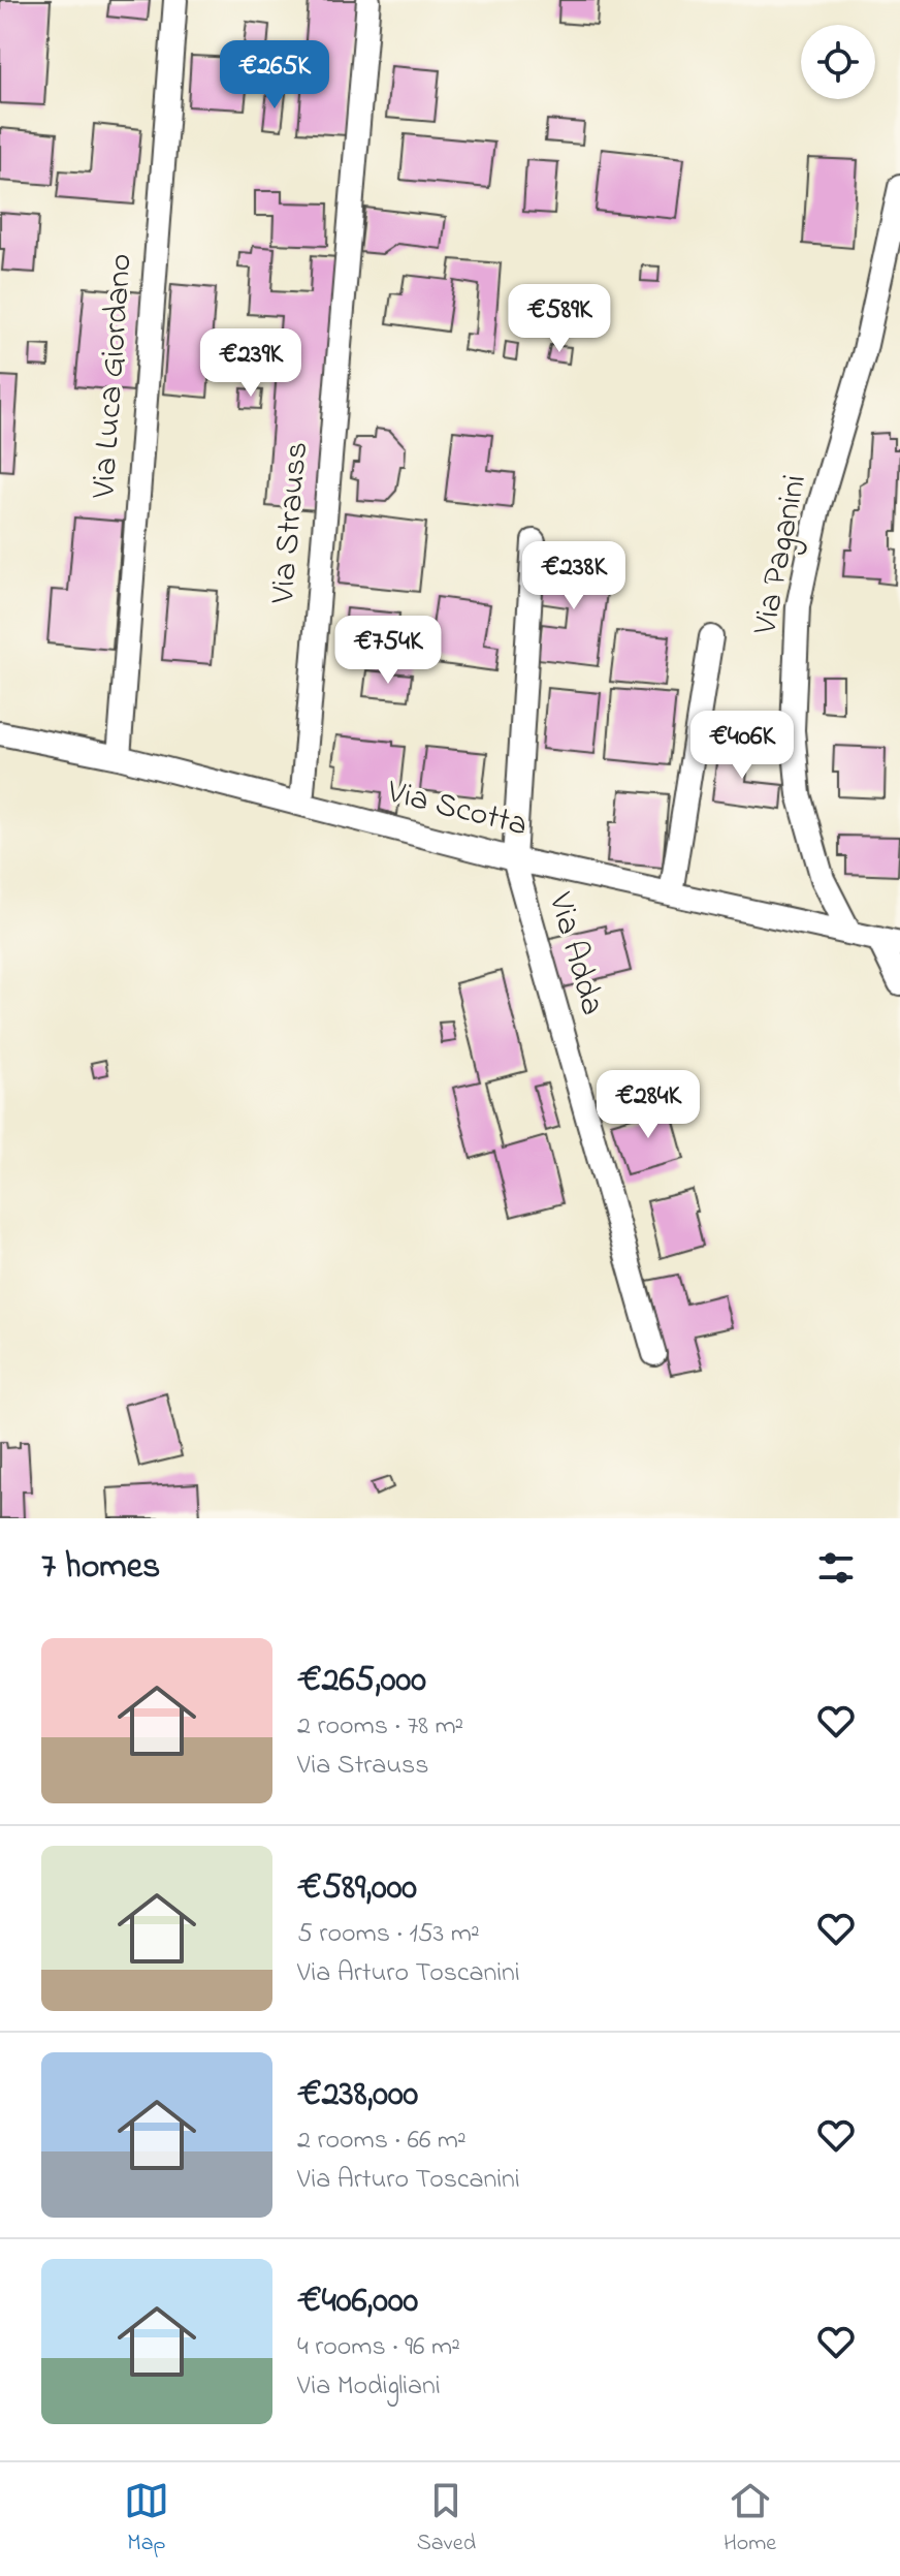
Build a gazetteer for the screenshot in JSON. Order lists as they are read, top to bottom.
{
  "streets": {
    "street": [
      "Via Luca Giordano",
      "Via Strauss",
      "Via Paganini",
      "Via Scotta",
      "Via Adda"
    ]
  },
  "crossings": [
    ["Via Luca Giordano", "Via Scotta"],
    ["Via Strauss", "Via Scotta"],
    ["Via Paganini", "Via Scotta"],
    ["Via Scotta", "Via Adda"]
  ],
  "page": {
    "price": [
      "€265K",
      "€589K",
      "€239K",
      "€238K",
      "€754K",
      "€406K",
      "€284K"
    ],
    "heading": "7 homes",
    "list": [
      {
        "name": "€265,000",
        "note": "2 rooms · 78 m² · Via Strauss"
      },
      {
        "name": "€589,000",
        "note": "5 rooms · 153 m² · Via Arturo Toscanini"
      },
      {
        "name": "€238,000",
        "note": "2 rooms · 66 m² · Via Arturo Toscanini"
      },
      {
        "name": "€406,000",
        "note": "4 rooms · 96 m² · Via Modigliani"
      }
    ],
    "tabs": ["Map", "Saved", "Home"]
  }
}
